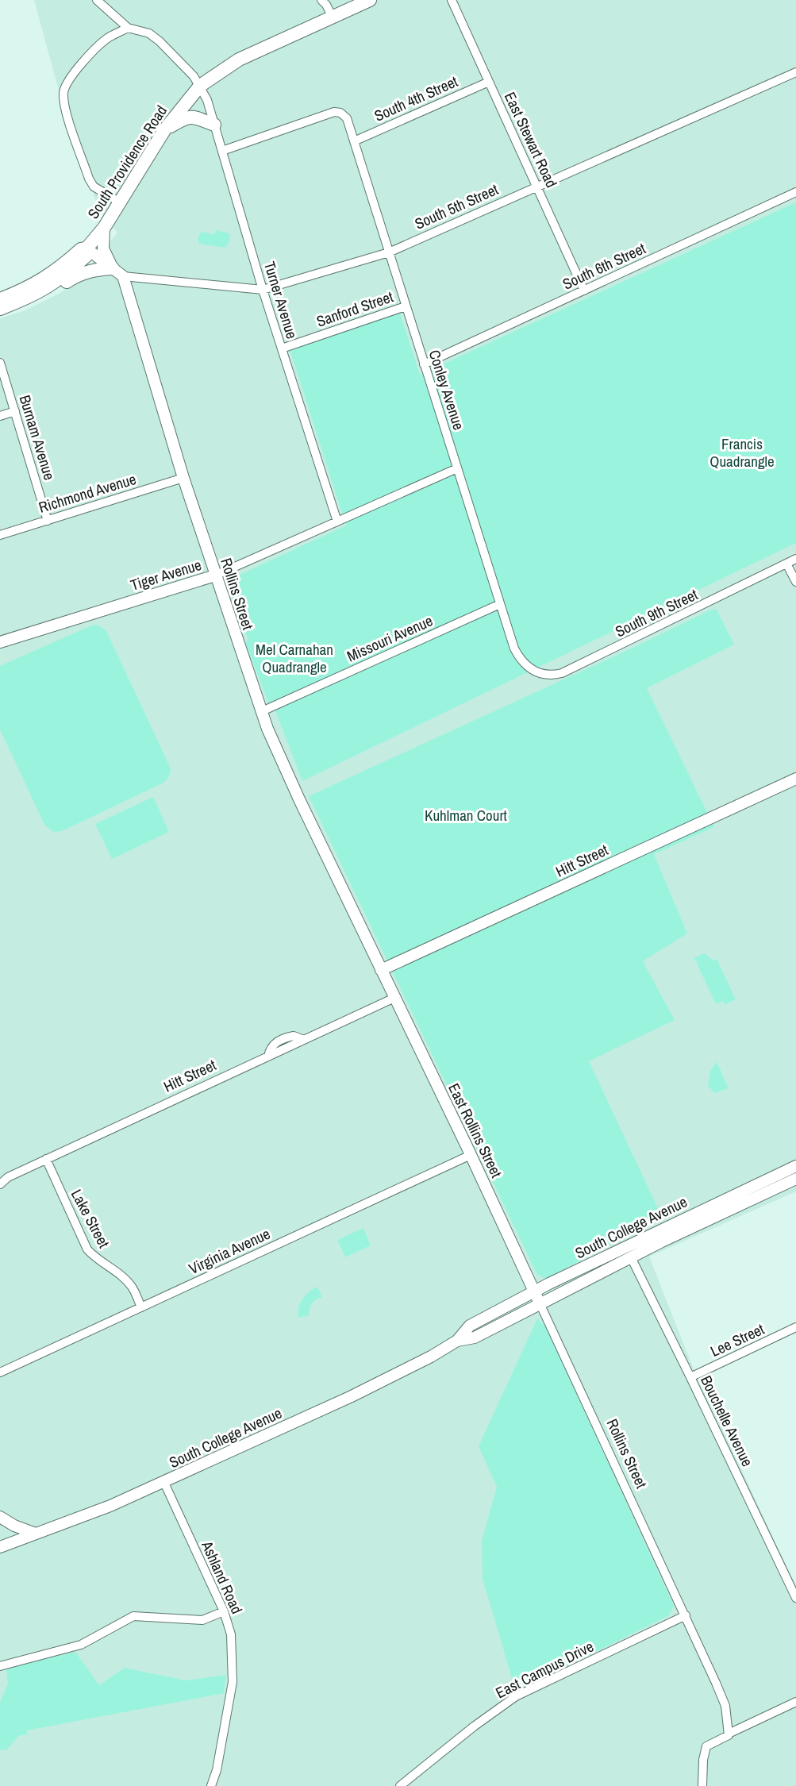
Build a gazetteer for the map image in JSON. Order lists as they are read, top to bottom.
{
  "streets": {
    "main road": ["South Providence Road"],
    "street": [
      "South 4th Street",
      "East Stewart Road",
      "South 5th Street",
      "South 6th Street",
      "Turner Avenue",
      "Sanford Street",
      "Conley Avenue",
      "Burnam Avenue",
      "Richmond Avenue",
      "Tiger Avenue",
      "Rollins Street",
      "South 9th Street",
      "Missouri Avenue",
      "Hitt Street",
      "East Rollins Street",
      "Lake Street",
      "South College Avenue",
      "Virginia Avenue",
      "Lee Street",
      "Bouchelle Avenue",
      "Ashland Road",
      "East Campus Drive"
    ]
  },
  "crossings": [
    ["South 4th Street", "East Stewart Road"],
    ["South 4th Street", "Conley Avenue"],
    ["East Stewart Road", "South 5th Street"],
    ["East Stewart Road", "South 6th Street"],
    ["South Providence Road", "Turner Avenue"],
    ["South 5th Street", "Turner Avenue"],
    ["South 5th Street", "Conley Avenue"],
    ["South 5th Street", "Rollins Street"],
    ["South 6th Street", "Conley Avenue"],
    ["Turner Avenue", "Sanford Street"],
    ["Turner Avenue", "Conley Avenue"],
    ["Turner Avenue", "Tiger Avenue"],
    ["Sanford Street", "Conley Avenue"],
    ["Conley Avenue", "Tiger Avenue"],
    ["Conley Avenue", "South 9th Street"],
    ["Conley Avenue", "Missouri Avenue"],
    ["Burnam Avenue", "Richmond Avenue"],
    ["Richmond Avenue", "Rollins Street"],
    ["Tiger Avenue", "Rollins Street"],
    ["Rollins Street", "Missouri Avenue"],
    ["Rollins Street", "Hitt Street"],
    ["Rollins Street", "East Rollins Street"],
    ["Rollins Street", "South College Avenue"],
    ["Rollins Street", "East Campus Drive"],
    ["Hitt Street", "East Rollins Street"],
    ["Hitt Street", "Lake Street"],
    ["East Rollins Street", "South College Avenue"],
    ["East Rollins Street", "Virginia Avenue"],
    ["Lake Street", "Virginia Avenue"],
    ["South College Avenue", "Bouchelle Avenue"],
    ["South College Avenue", "Ashland Road"],
    ["Lee Street", "Bouchelle Avenue"]
  ],
  "parks": ["Francis Quadrangle", "Mel Carnahan Quadrangle", "Kuhlman Court"]
}
